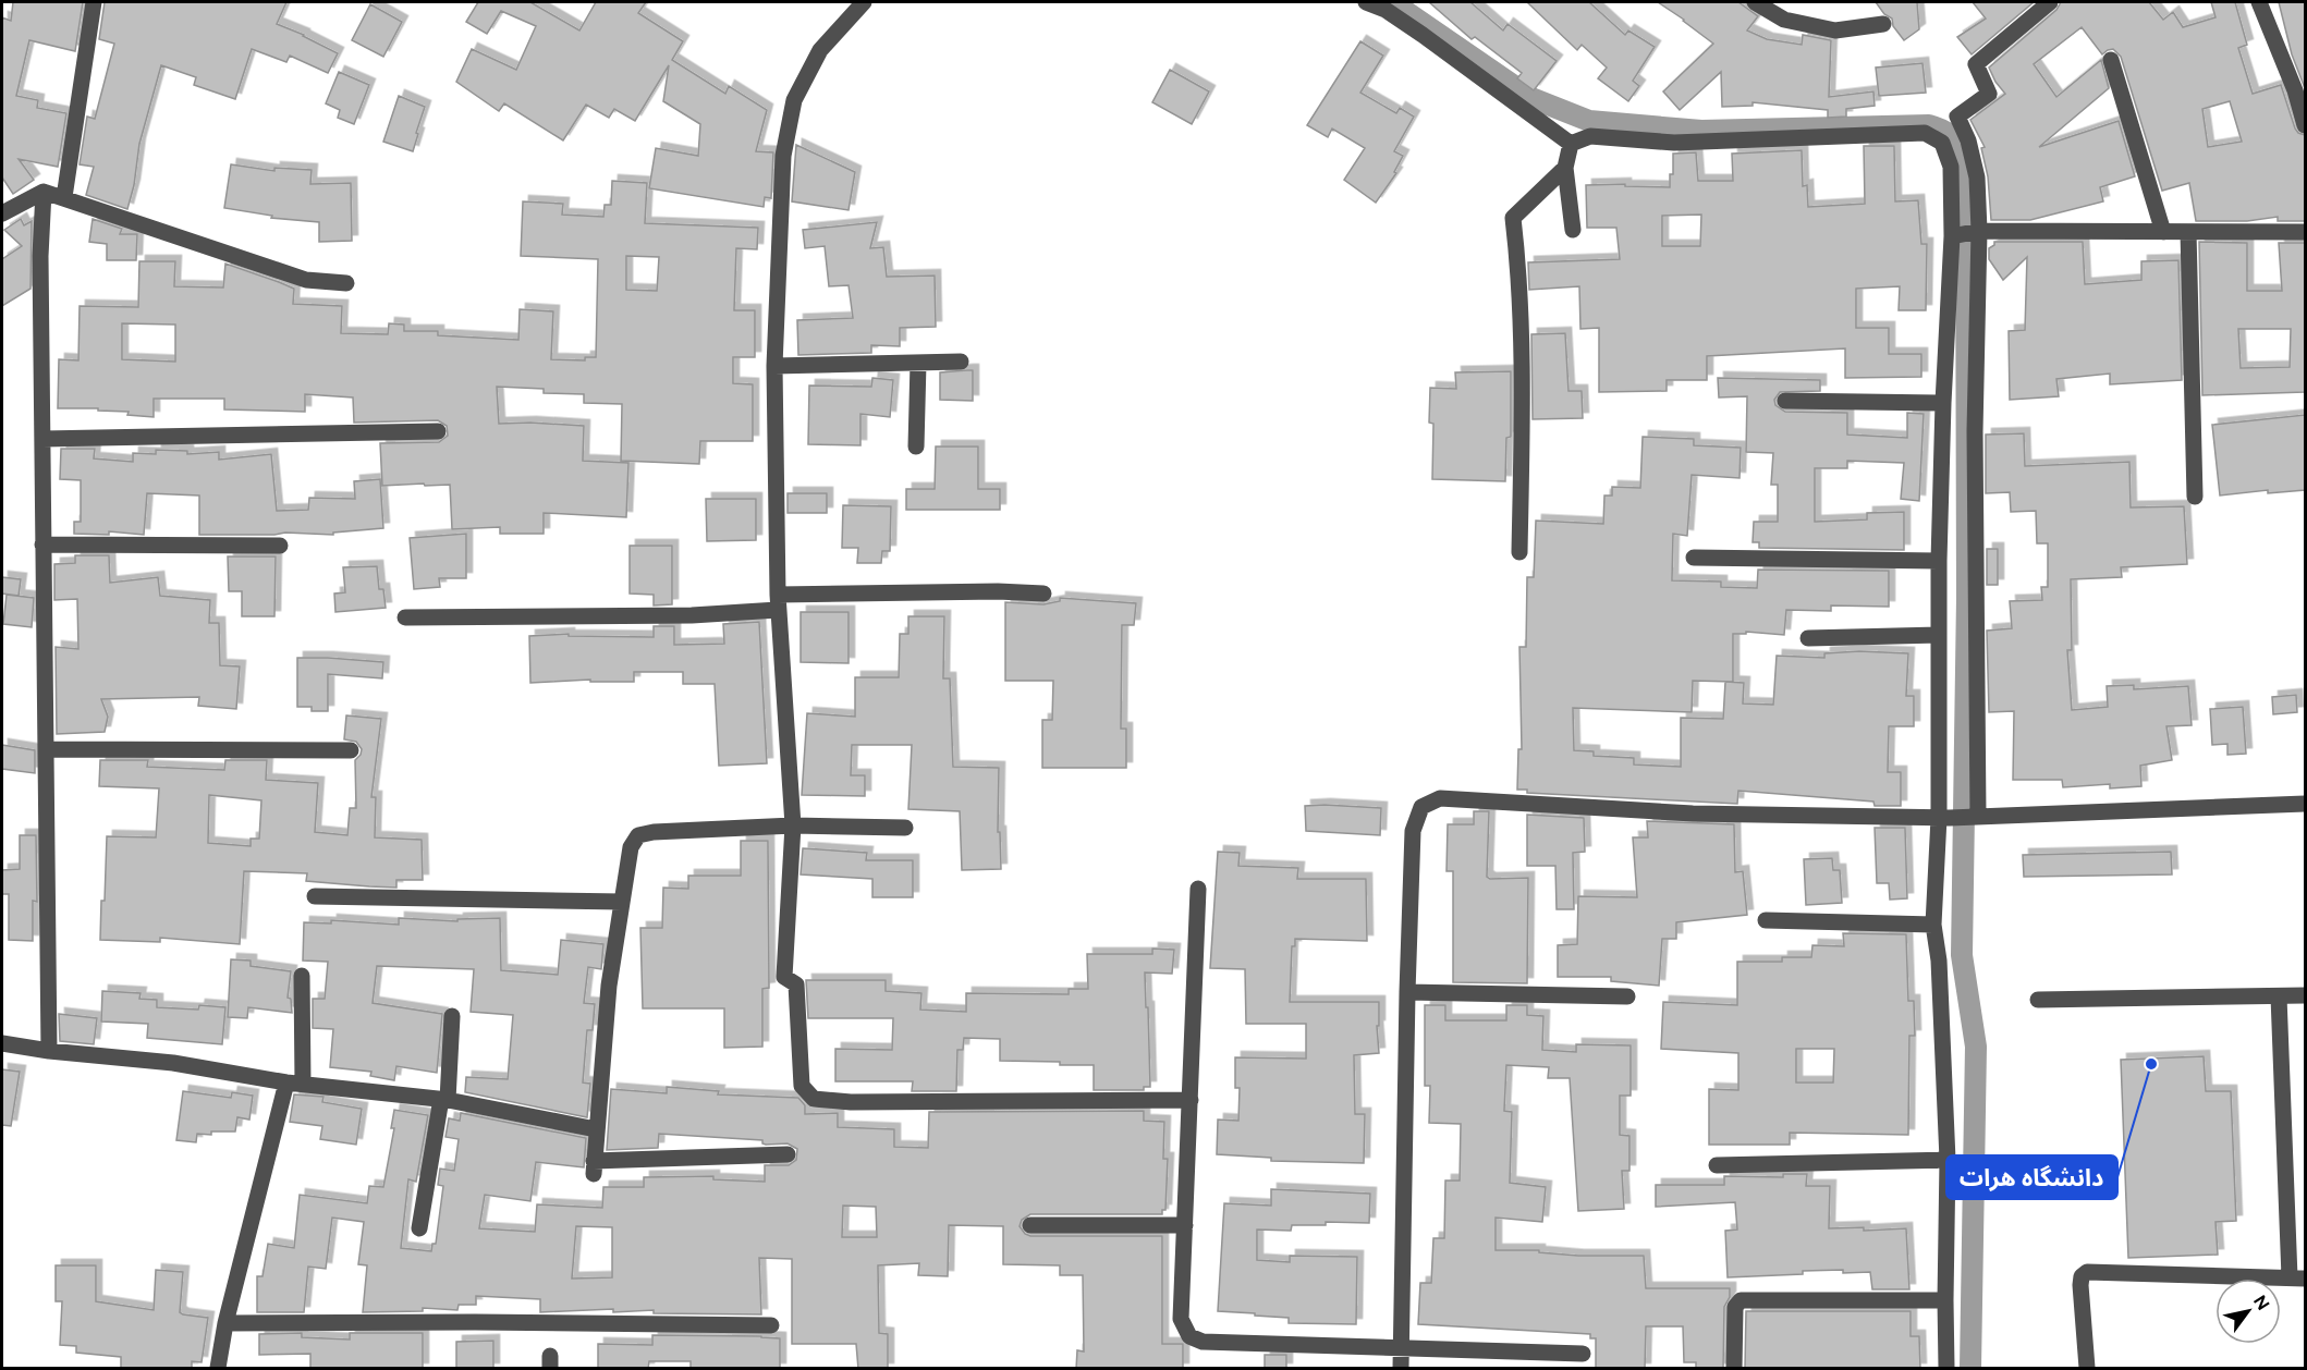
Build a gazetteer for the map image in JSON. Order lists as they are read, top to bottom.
{
  "places": ["دانشگاه هرات"],
  "north": "top right"
}
